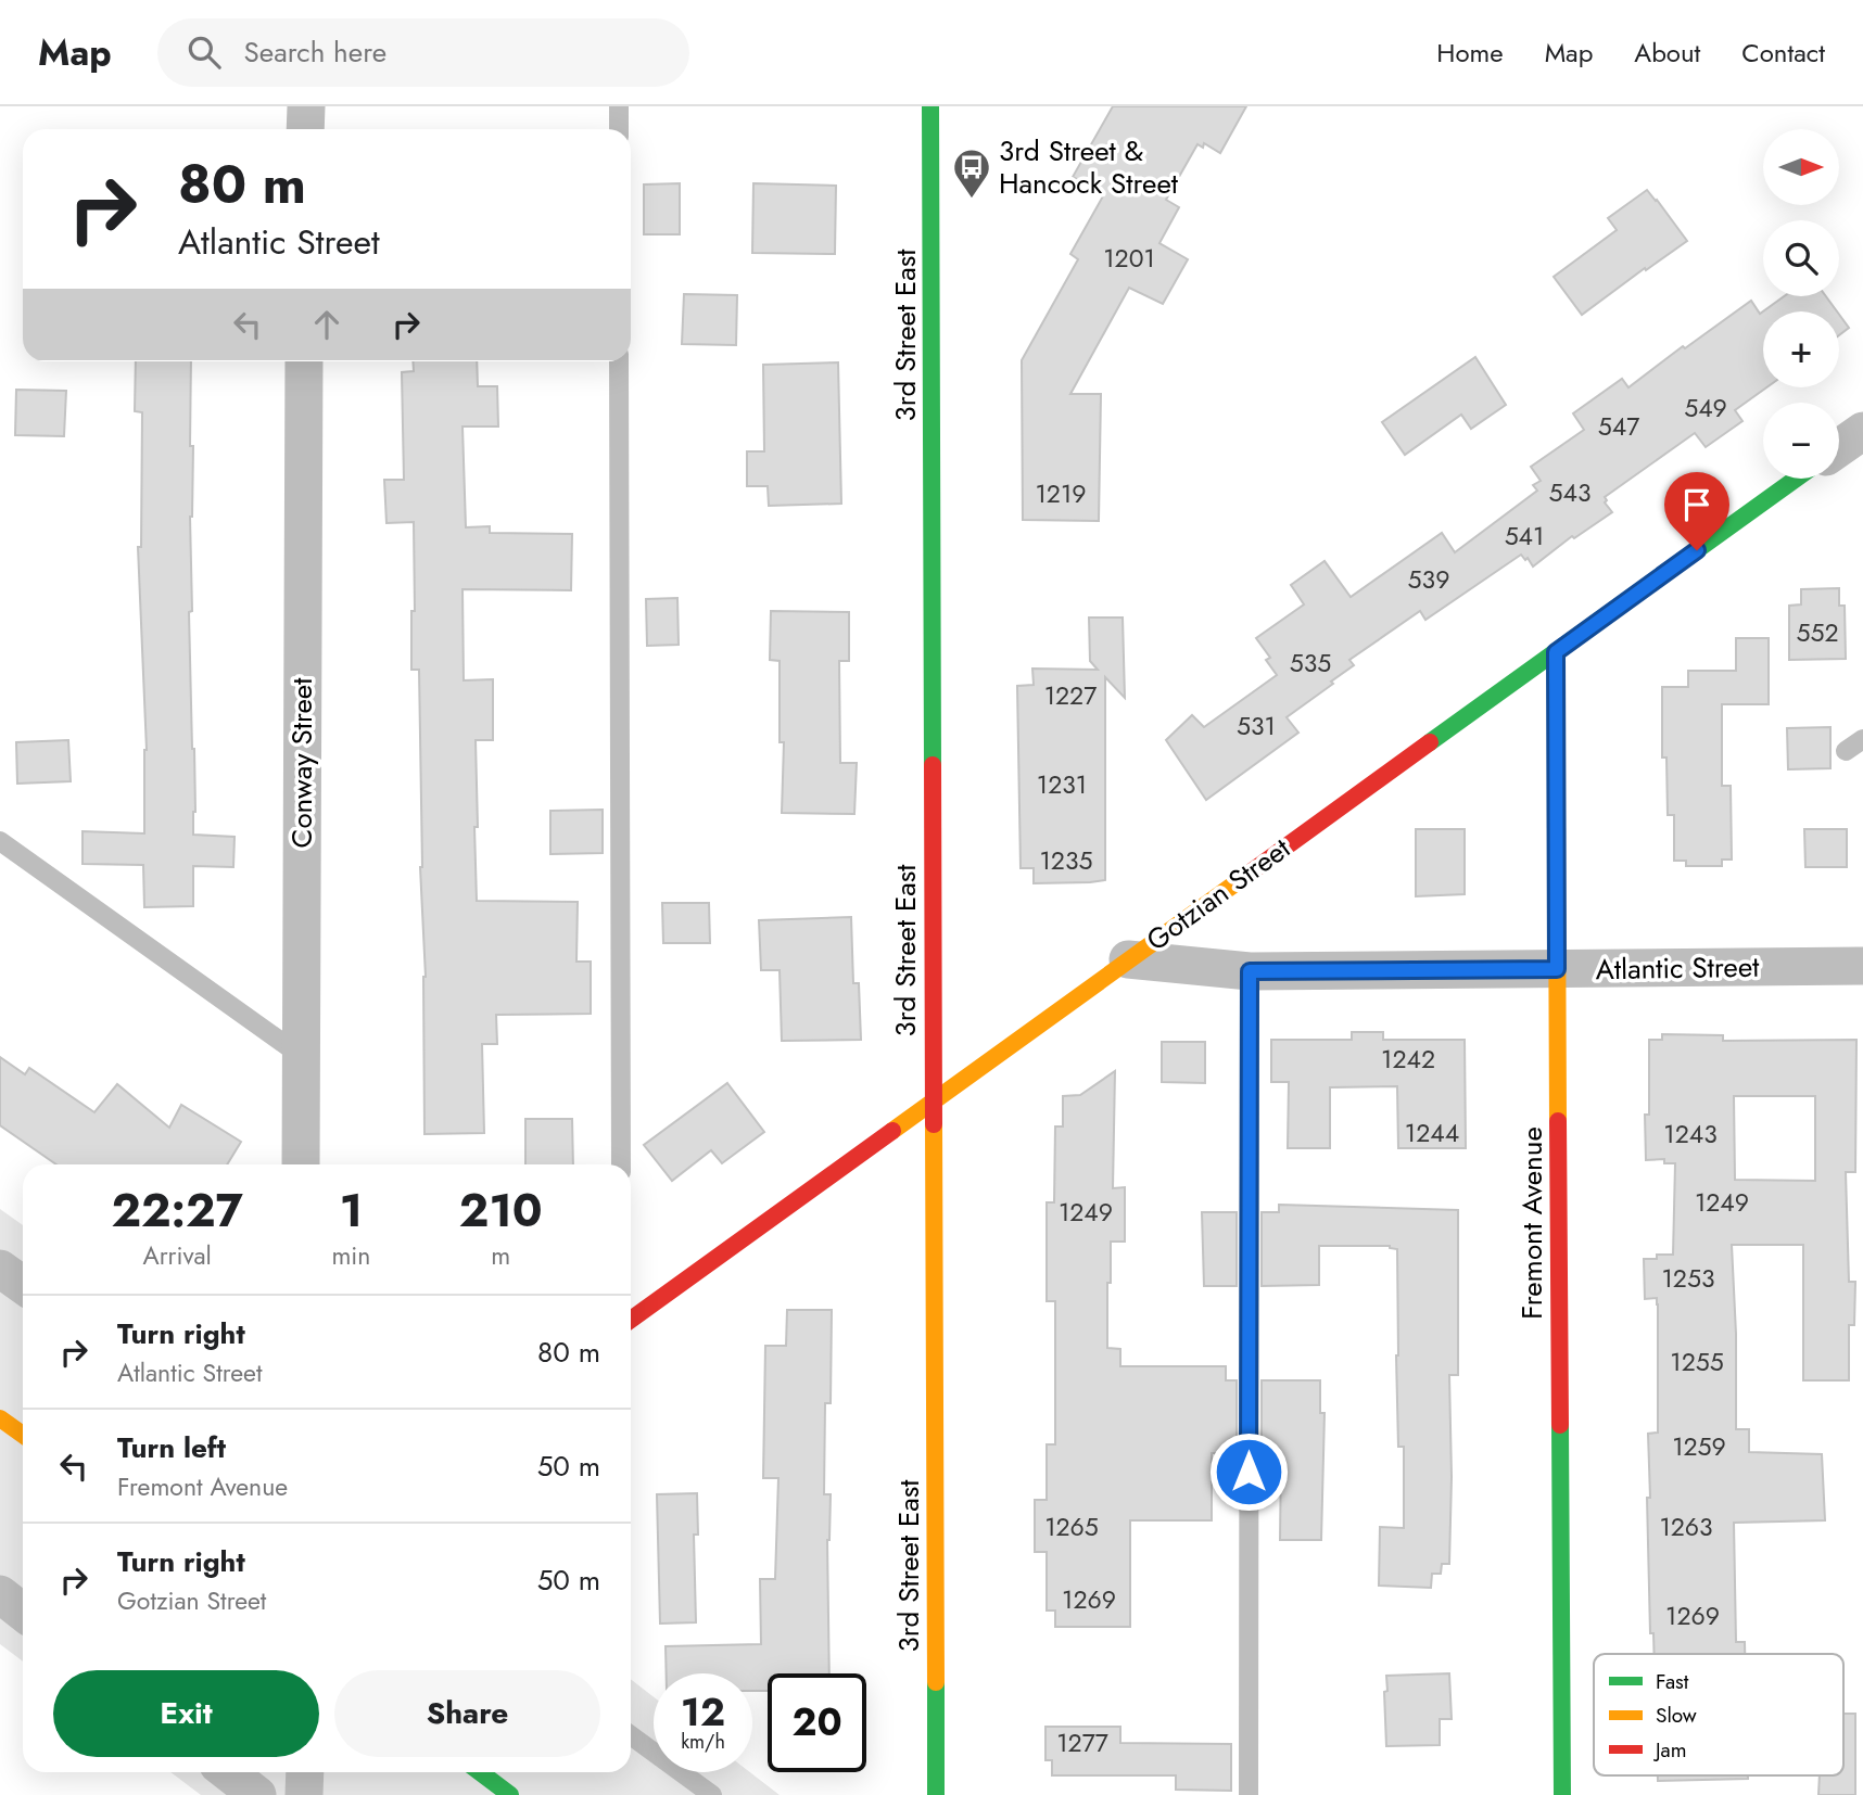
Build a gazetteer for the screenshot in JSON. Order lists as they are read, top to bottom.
{
  "streets": {
    "street": [
      "3rd Street East",
      "Conway Street",
      "Gotzian Street",
      "Atlantic Street",
      "Fremont Avenue"
    ]
  },
  "crossings": [
    ["3rd Street East", "Gotzian Street"],
    ["Gotzian Street", "Atlantic Street"],
    ["Gotzian Street", "Fremont Avenue"],
    ["Atlantic Street", "Fremont Avenue"]
  ],
  "places": {
    "bus stop": ["3rd Street & Hancock Street"]
  },
  "house_numbers": [
    "1201",
    "549",
    "547",
    "543",
    "1219",
    "541",
    "539",
    "552",
    "535",
    "1227",
    "531",
    "1231",
    "1235",
    "1242",
    "1244",
    "1243",
    "1249",
    "1249",
    "1253",
    "1255",
    "1259",
    "1265",
    "1263",
    "1269",
    "1269",
    "1277"
  ],
  "legend": ["Fast", "Slow", "Jam"],
  "north": "right",
  "page": {
    "header": "Map",
    "search": "Search here",
    "nav": [
      "Home",
      "Map",
      "About",
      "Contact"
    ],
    "map_buttons": ["+", "−"],
    "turn": ["80 m", "Atlantic Street"],
    "eta": [
      "22:27",
      "Arrival",
      "1",
      "min",
      "210",
      "m"
    ],
    "list": [
      {
        "name": "Turn right",
        "note": "Atlantic Street",
        "value": "80 m"
      },
      {
        "name": "Turn left",
        "note": "Fremont Avenue",
        "value": "50 m"
      },
      {
        "name": "Turn right",
        "note": "Gotzian Street",
        "value": "50 m"
      }
    ],
    "buttons": ["Exit", "Share"],
    "speed": "12 km/h",
    "limit": "20"
  }
}
